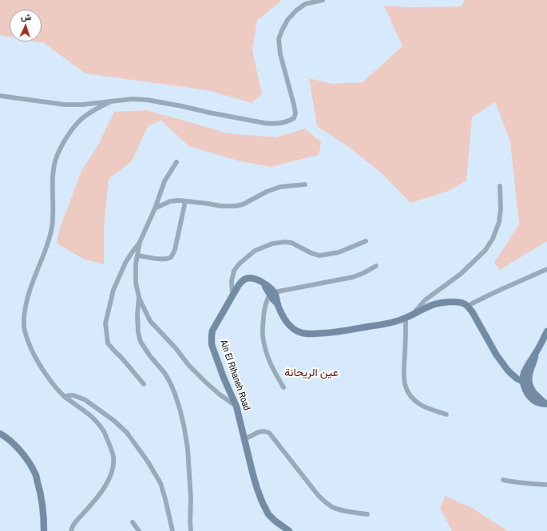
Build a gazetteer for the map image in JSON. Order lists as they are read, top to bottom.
{
  "streets": {
    "street": ["Ain El Rihaneh Road"]
  },
  "districts": ["عين الريحانة"],
  "north": "top"
}
